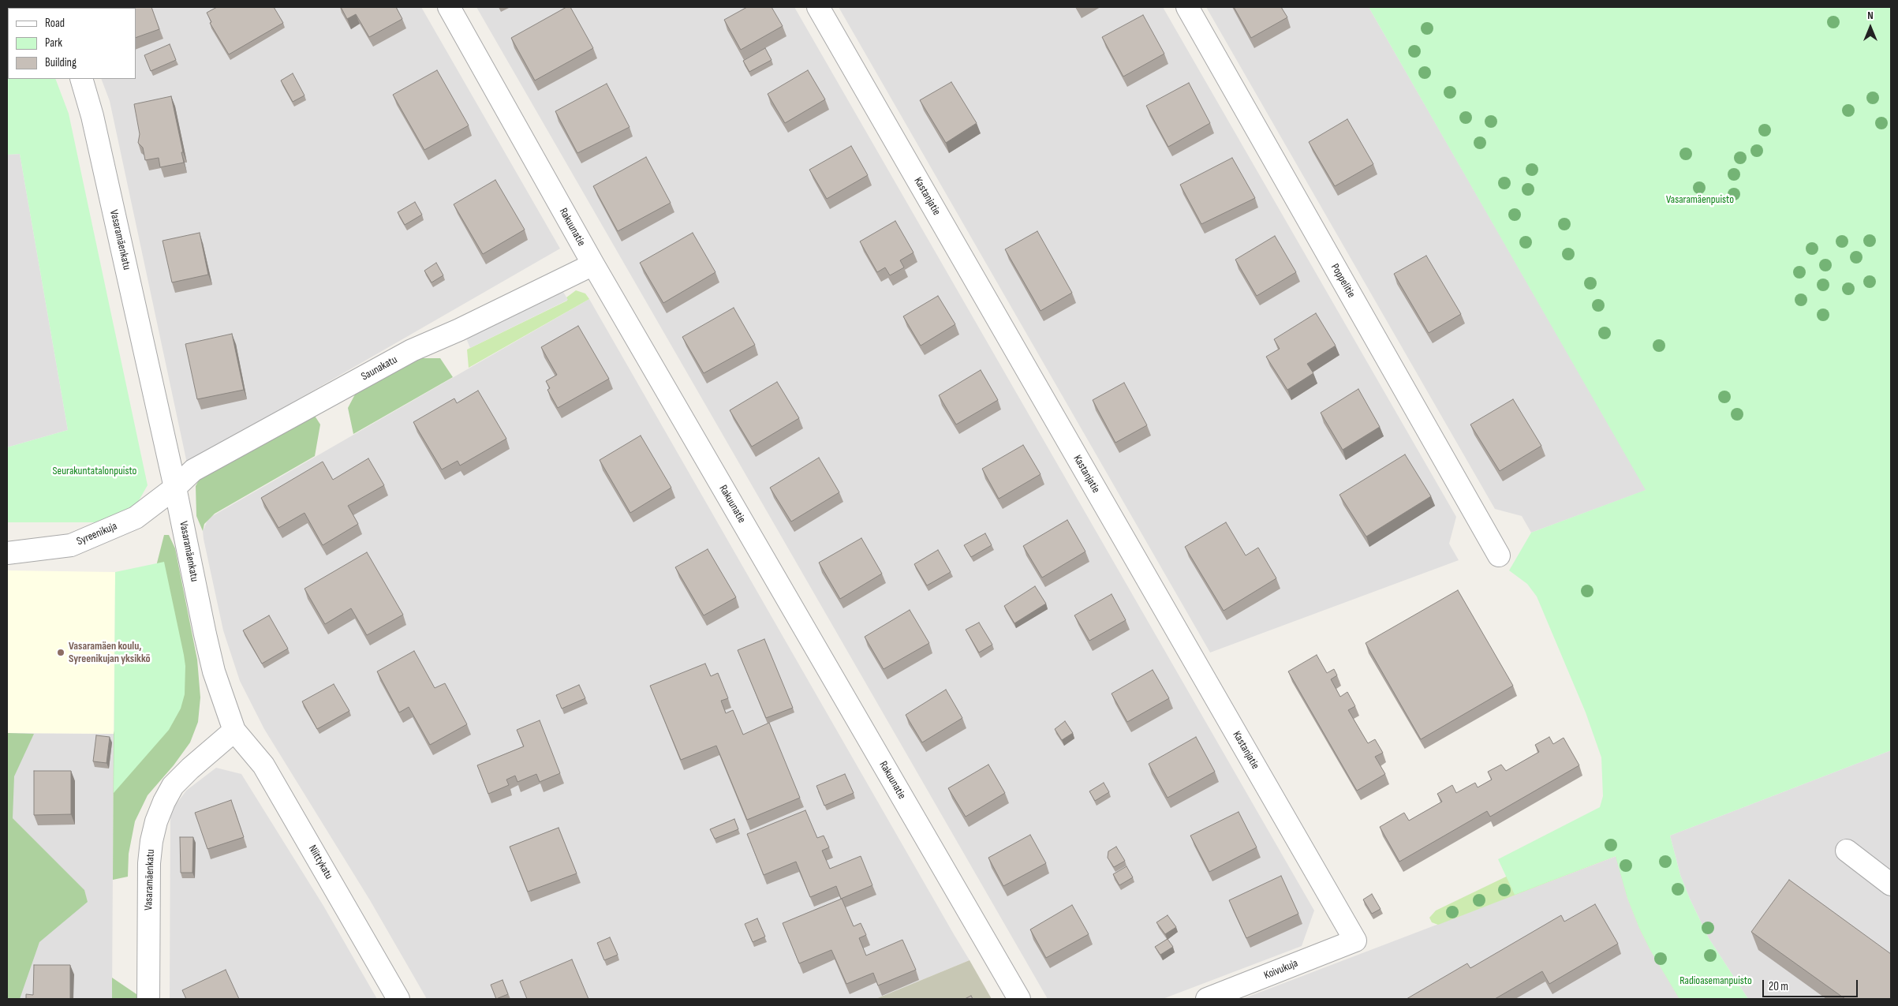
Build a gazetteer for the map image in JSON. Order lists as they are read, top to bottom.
{
  "streets": {
    "street": [
      "Kastanjatie",
      "Rakuunatie",
      "Vasaramäenkatu",
      "Poppelitie",
      "Saunakatu",
      "Syreenikuja",
      "Niittykatu",
      "Koivukuja"
    ]
  },
  "crossings": [
    ["Kastanjatie", "Koivukuja"],
    ["Rakuunatie", "Saunakatu"],
    ["Vasaramäenkatu", "Saunakatu"],
    ["Vasaramäenkatu", "Syreenikuja"],
    ["Vasaramäenkatu", "Niittykatu"],
    ["Saunakatu", "Syreenikuja"]
  ],
  "parks": ["Vasaramäenpuisto", "Seurakuntatalonpuisto", "Radioasemanpuisto"],
  "places": ["Vasaramäen koulu, Syreenikujan yksikkö"],
  "legend": ["Road", "Park", "Building"],
  "scale_bar": "20 m",
  "north": "top"
}
